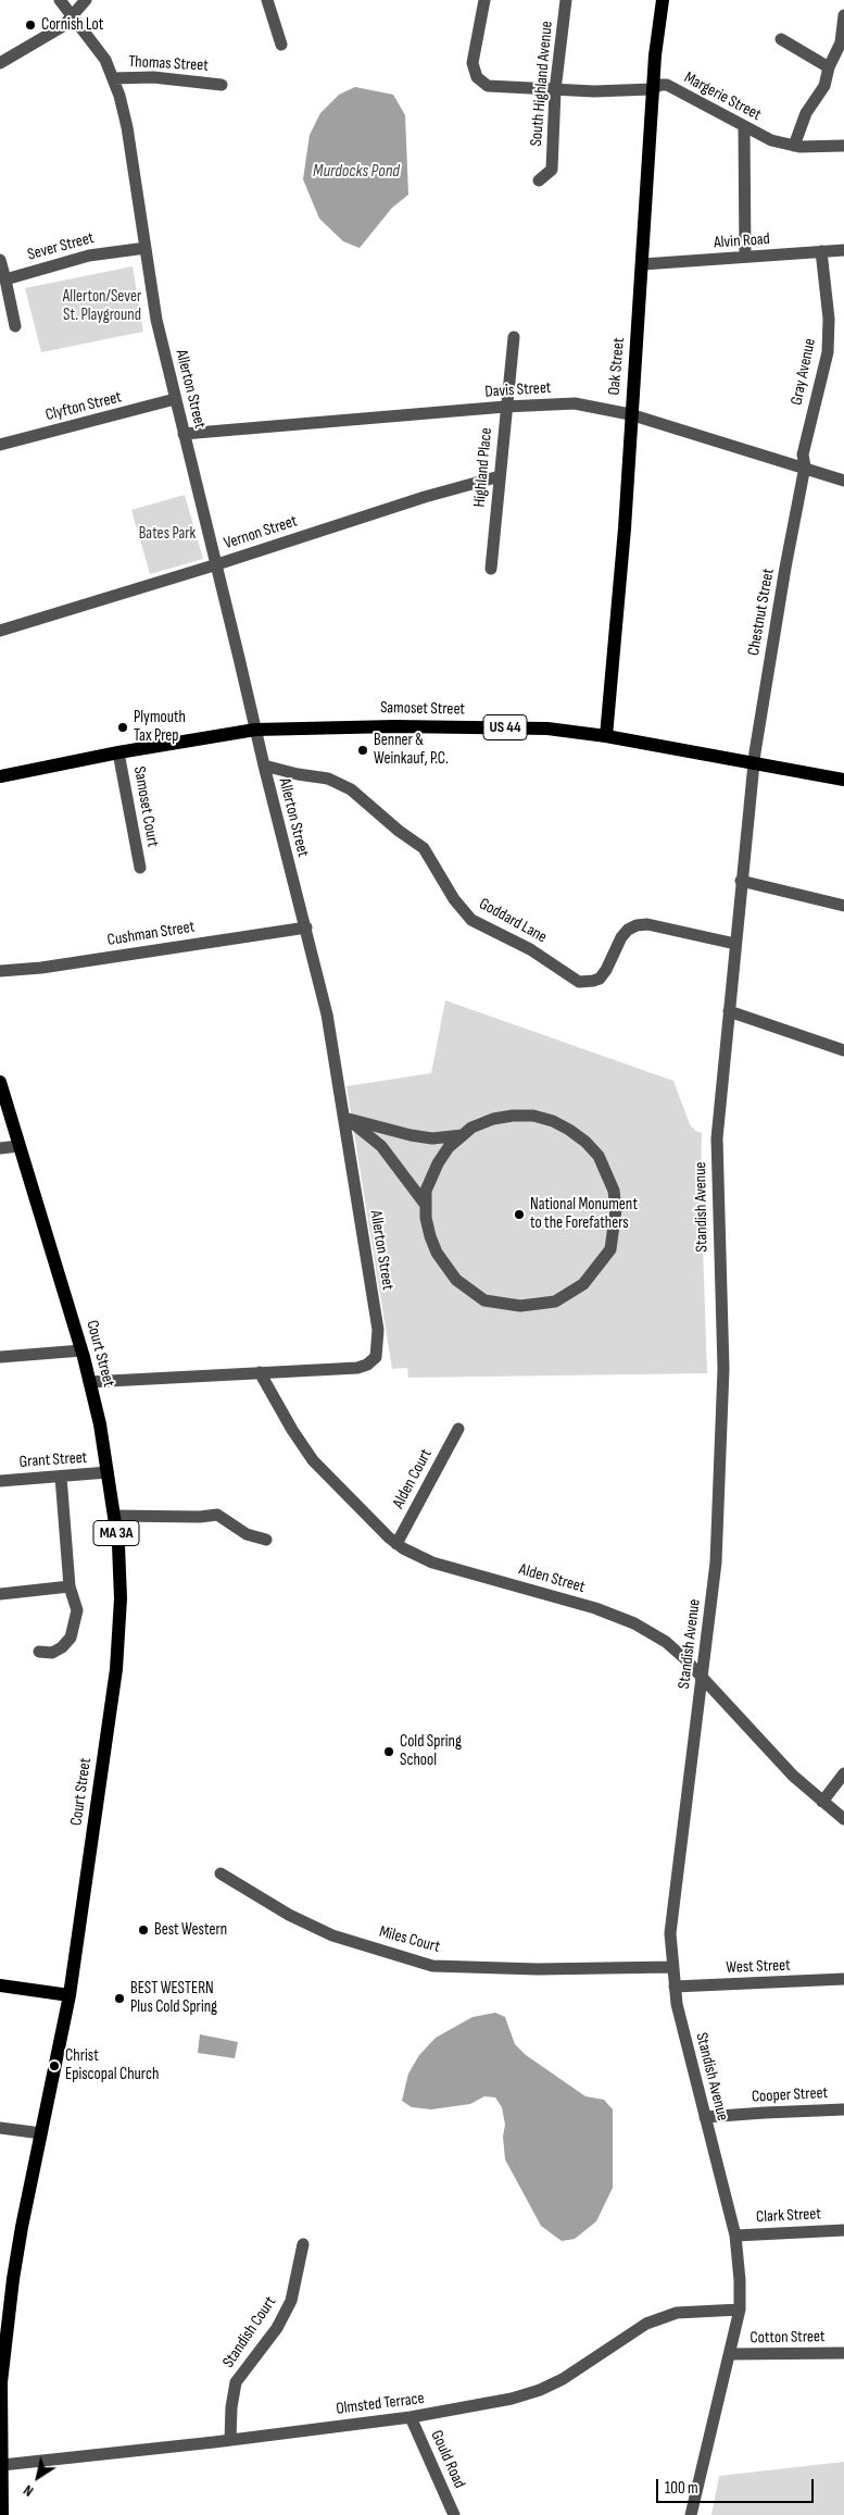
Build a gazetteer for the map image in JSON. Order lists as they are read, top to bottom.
{
  "streets": {
    "main road": [
      "Oak Street",
      "Samoset Street",
      "US 44",
      "Court Street",
      "MA 3A"
    ],
    "street": [
      "Thomas Street",
      "South Highland Avenue",
      "Margerie Street",
      "Alvin Road",
      "Sever Street",
      "Gray Avenue",
      "Allerton Street",
      "Davis Street",
      "Clyfton Street",
      "Highland Place",
      "Vernon Street",
      "Chestnut Street",
      "Samoset Court",
      "Goddard Lane",
      "Cushman Street",
      "Standish Avenue",
      "Grant Street",
      "Alden Court",
      "Alden Street",
      "Miles Court",
      "West Street",
      "Cooper Street",
      "Clark Street",
      "Standish Court",
      "Cotton Street",
      "Olmsted Terrace",
      "Gould Road"
    ]
  },
  "crossings": [
    ["Thomas Street", "Allerton Street"],
    ["South Highland Avenue", "Margerie Street"],
    ["Margerie Street", "Oak Street"],
    ["Alvin Road", "Oak Street"],
    ["Alvin Road", "Gray Avenue"],
    ["Sever Street", "Allerton Street"],
    ["Oak Street", "Davis Street"],
    ["Oak Street", "Samoset Street"],
    ["Gray Avenue", "Davis Street"],
    ["Gray Avenue", "Chestnut Street"],
    ["Allerton Street", "Davis Street"],
    ["Allerton Street", "Clyfton Street"],
    ["Allerton Street", "Vernon Street"],
    ["Allerton Street", "Samoset Street"],
    ["Allerton Street", "Goddard Lane"],
    ["Allerton Street", "Cushman Street"],
    ["Allerton Street", "Court Street"],
    ["Allerton Street", "Alden Street"],
    ["Davis Street", "Highland Place"],
    ["Davis Street", "Chestnut Street"],
    ["Highland Place", "Vernon Street"],
    ["Chestnut Street", "Samoset Street"],
    ["Chestnut Street", "Standish Avenue"],
    ["Samoset Street", "Samoset Court"],
    ["Samoset Street", "Standish Avenue"],
    ["Goddard Lane", "Standish Avenue"],
    ["Standish Avenue", "Alden Street"],
    ["Standish Avenue", "Miles Court"],
    ["Standish Avenue", "West Street"],
    ["Standish Avenue", "Cooper Street"],
    ["Standish Avenue", "Clark Street"],
    ["Standish Avenue", "Cotton Street"],
    ["Standish Avenue", "Olmsted Terrace"],
    ["Court Street", "Grant Street"],
    ["Court Street", "Olmsted Terrace"],
    ["Alden Court", "Alden Street"],
    ["Standish Court", "Olmsted Terrace"],
    ["Olmsted Terrace", "Gould Road"]
  ],
  "water": ["Murdocks Pond"],
  "parks": ["Allerton/Sever St. Playground", "Bates Park"],
  "places": [
    "Cornish Lot",
    "Plymouth Tax Prep",
    "Benner & Weinkauf, P.C.",
    "National Monument to the Forefathers",
    "Cold Spring School",
    "Best Western",
    "BEST WESTERN Plus Cold Spring",
    "Christ Episcopal Church"
  ],
  "scale_bar": "100 m",
  "north": "bottom left"
}
